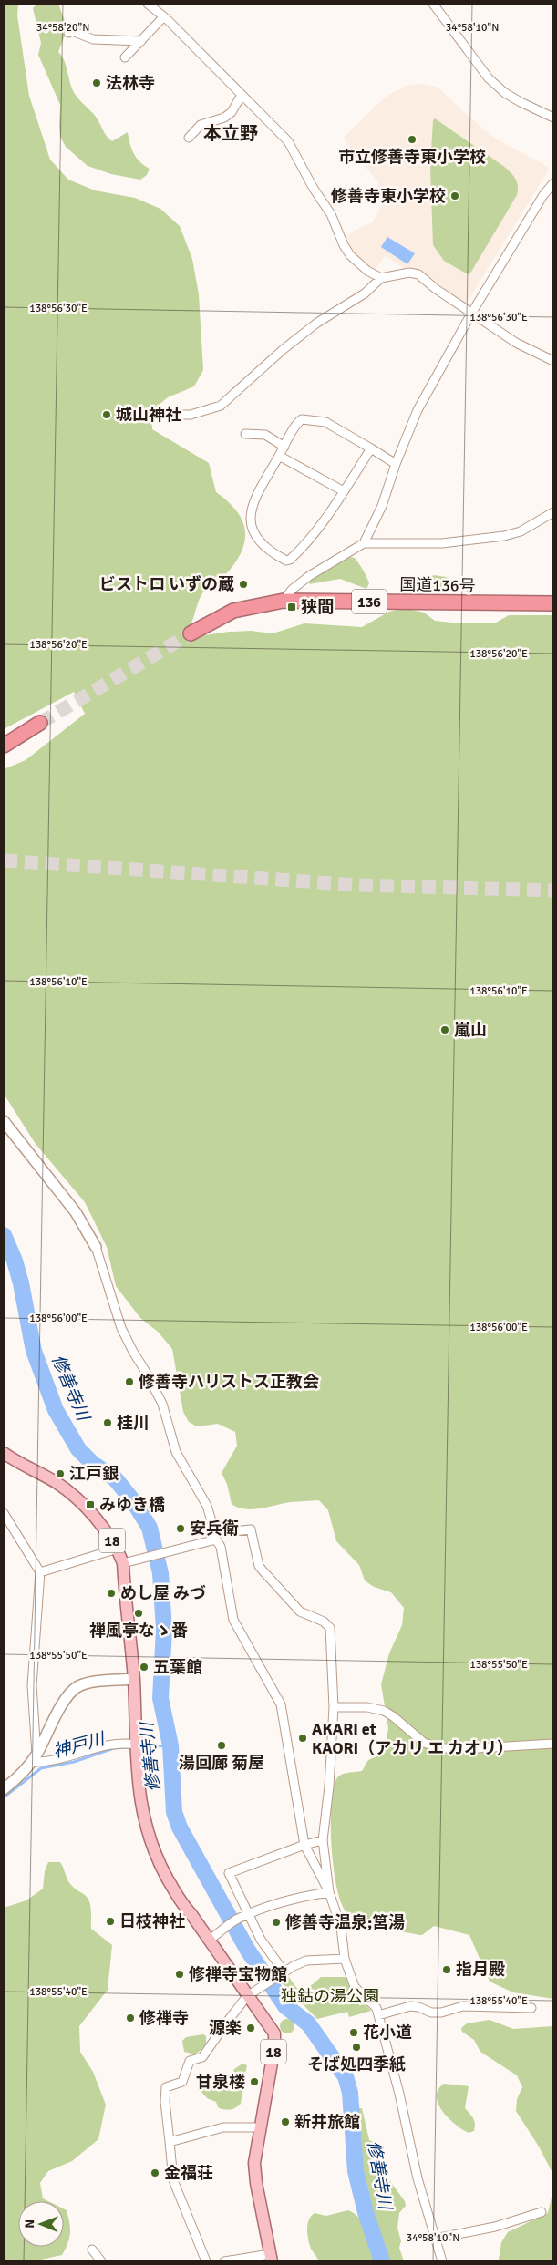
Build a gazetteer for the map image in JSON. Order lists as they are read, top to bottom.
{
  "streets": {
    "highway": ["国道136号", "136"],
    "main road": ["18"]
  },
  "districts": ["本立野"],
  "water": ["修善寺川", "神戸川"],
  "parks": ["独鈷の湯公園"],
  "places": {
    "other": [
      "法林寺",
      "市立修善寺東小学校",
      "修善寺東小学校",
      "城山神社",
      "ビストロ いずの蔵",
      "嵐山",
      "修善寺ハリストス正教会",
      "桂川",
      "江戸銀",
      "安兵衛",
      "めし屋 みづ",
      "禅風亭なゝ番",
      "五葉館",
      "AKARI et KAORI（アカリ エ カオリ）",
      "湯回廊 菊屋",
      "日枝神社",
      "修善寺温泉;筥湯",
      "指月殿",
      "修禅寺宝物館",
      "修禅寺",
      "源楽",
      "花小道",
      "そば処四季紙",
      "甘泉楼",
      "新井旅館",
      "金福荘"
    ],
    "transit": ["狭間", "みゆき橋"]
  },
  "north": "left",
  "coordinates": [
    "34°58'20\"N",
    "34°58'10\"N",
    "138°56'30\"E",
    "138°56'20\"E",
    "138°56'10\"E",
    "138°56'00\"E",
    "138°55'50\"E",
    "138°55'40\"E"
  ]
}
